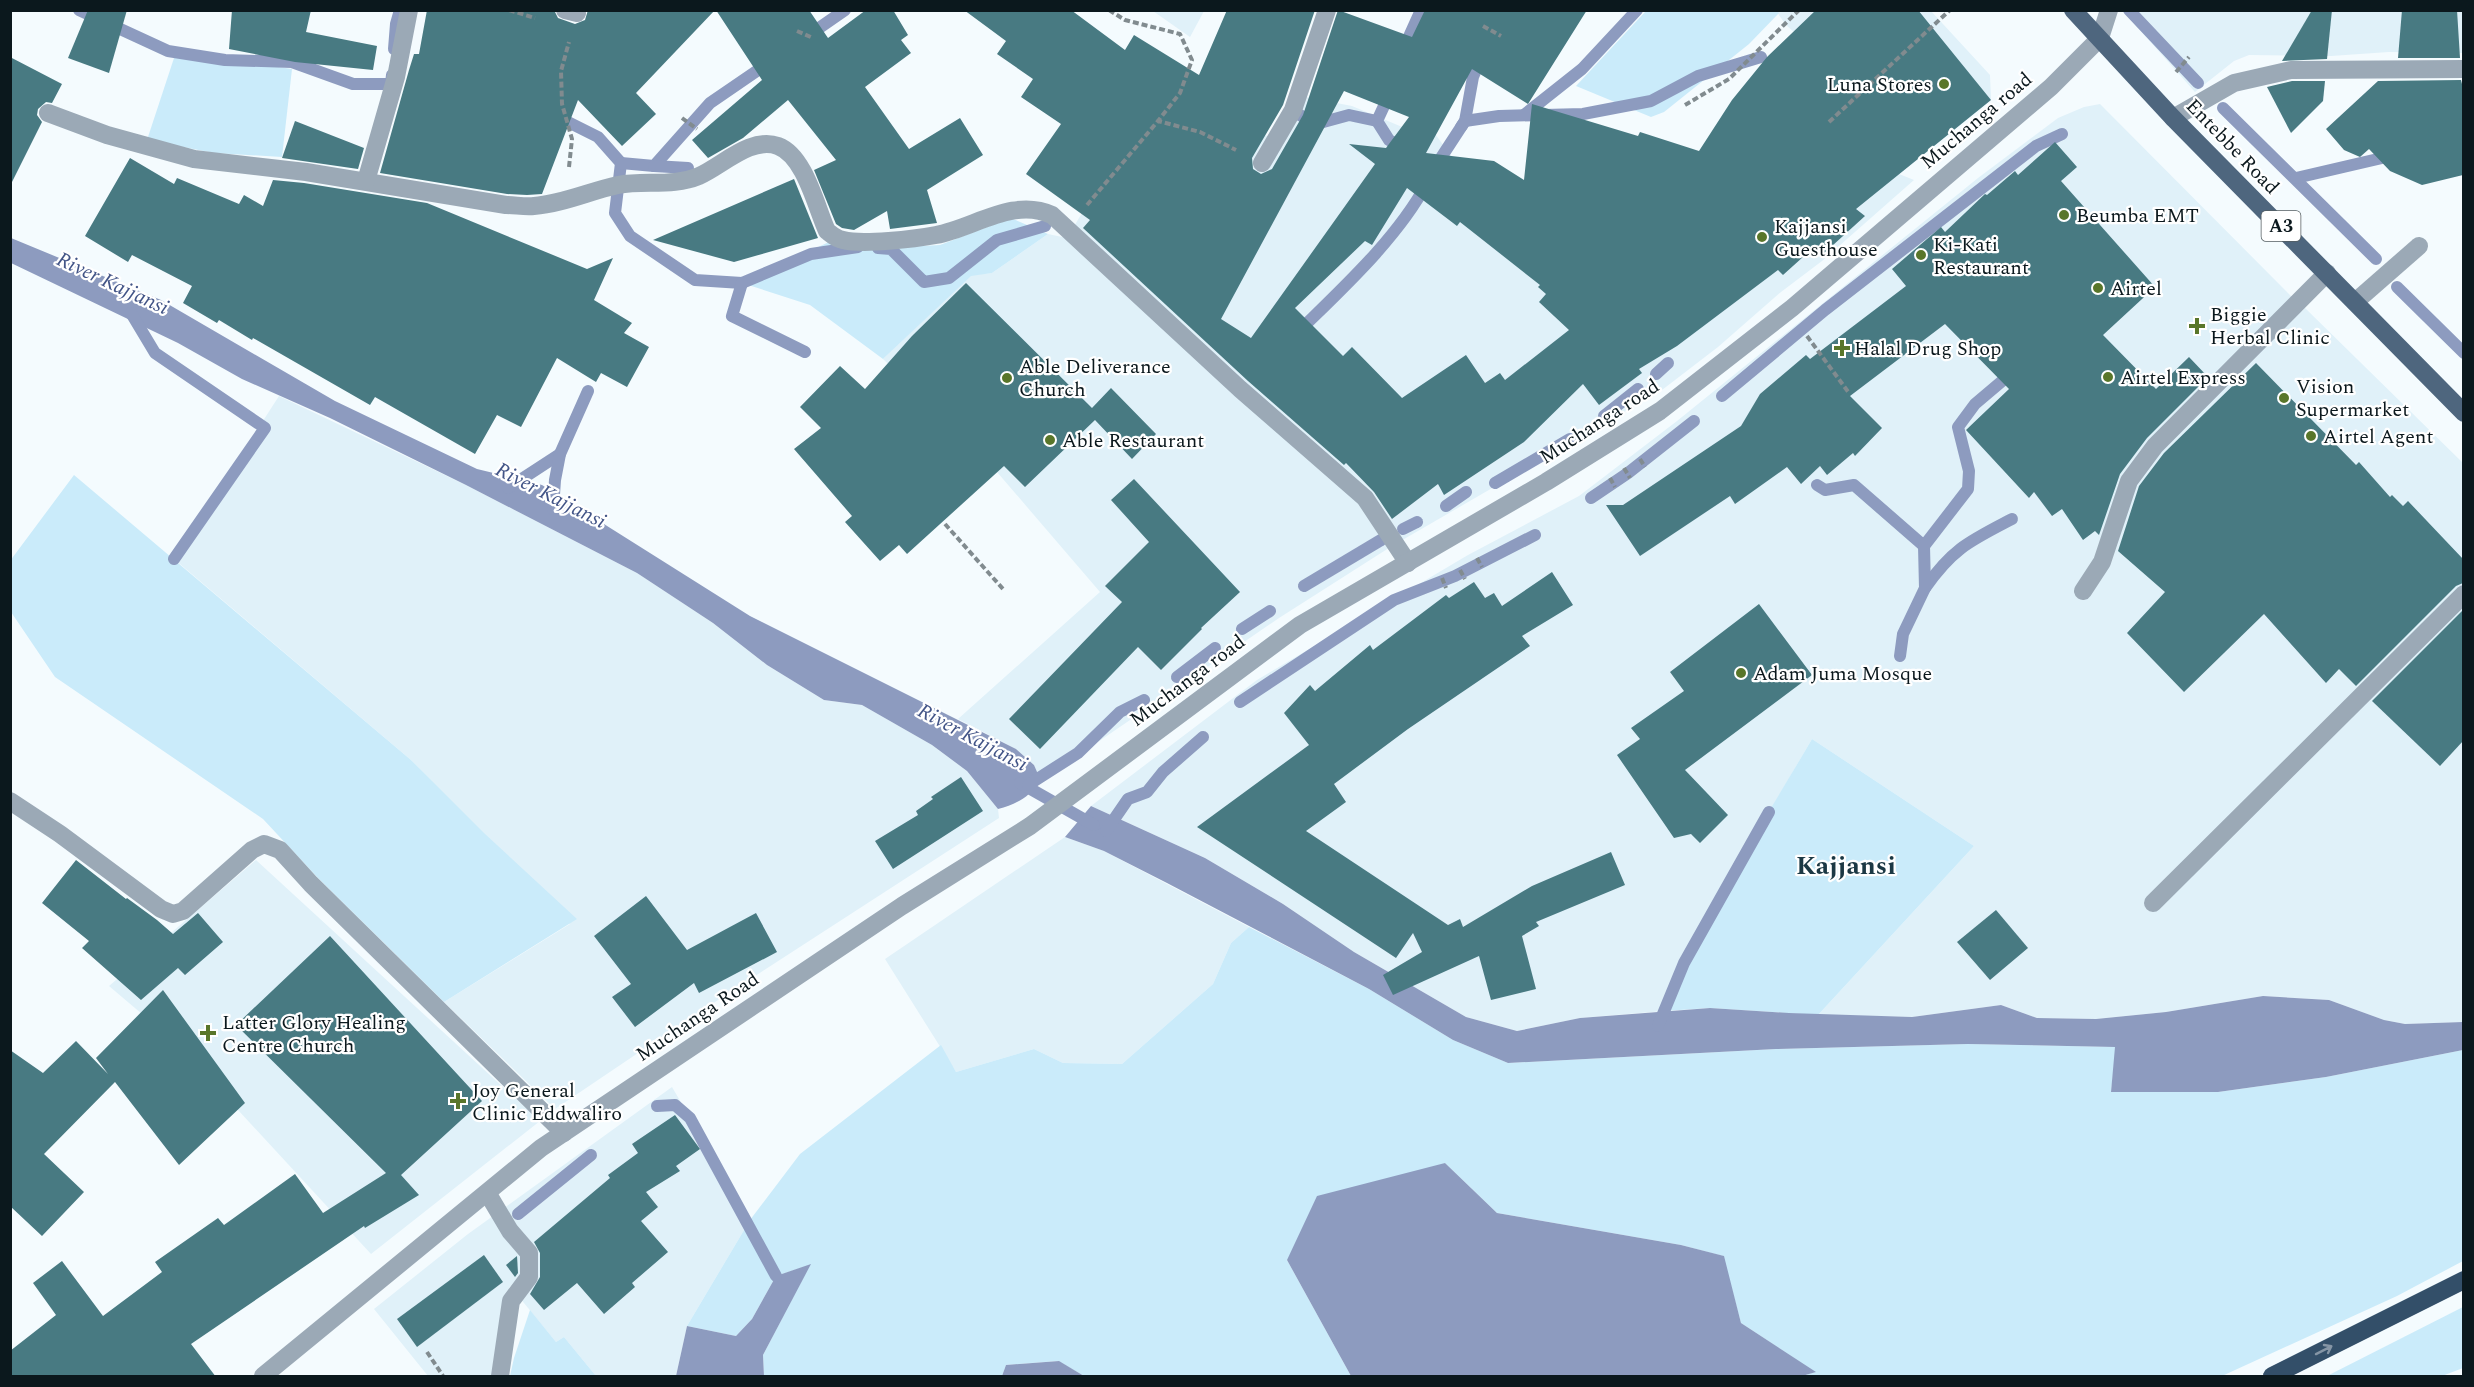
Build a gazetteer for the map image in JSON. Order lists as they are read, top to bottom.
{
  "streets": {
    "main road": ["Entebbe Road", "A3"],
    "street": ["Muchanga road", "Muchanga Road"]
  },
  "crossings": [
    ["Muchanga road", "Entebbe Road"],
    ["Muchanga road", "Muchanga Road"]
  ],
  "districts": ["Kajjansi"],
  "water": ["River Kajjansi"],
  "places": {
    "other": [
      "Luna Stores",
      "Beumba EMT",
      "Kajjansi Guesthouse",
      "Ki-Kati Restaurant",
      "Airtel",
      "Airtel Express",
      "Able Deliverance Church",
      "Vision Supermarket",
      "Airtel Agent",
      "Able Restaurant",
      "Adam Juma Mosque"
    ],
    "health": [
      "Biggie Herbal Clinic",
      "Halal Drug Shop",
      "Latter Glory Healing Centre Church",
      "Joy General Clinic Eddwaliro"
    ]
  }
}
